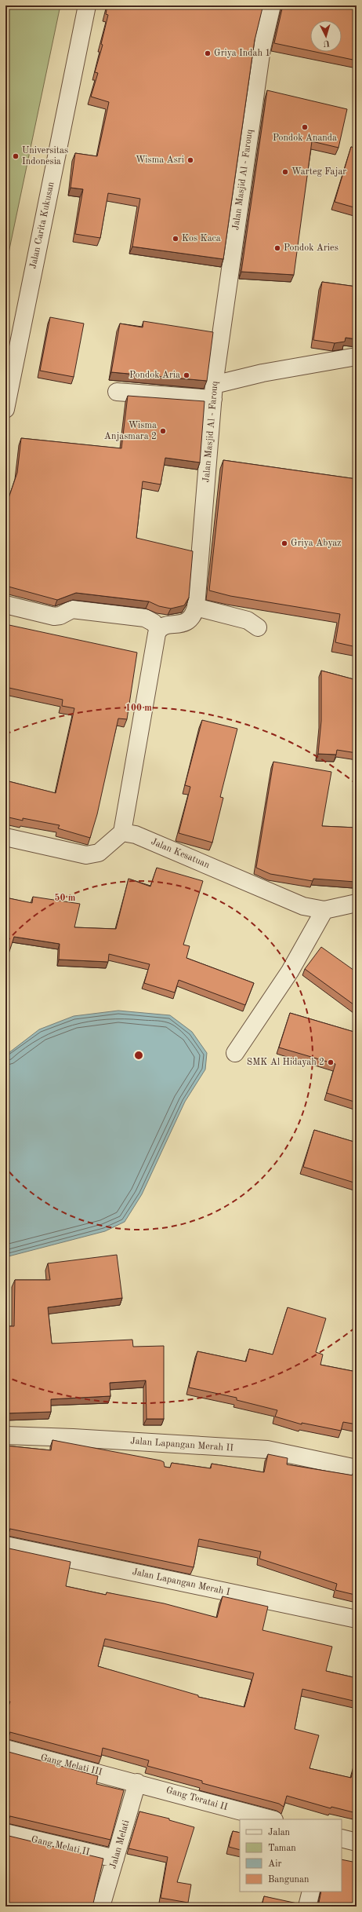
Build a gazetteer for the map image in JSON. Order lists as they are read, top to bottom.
{
  "streets": {
    "street": [
      "Jalan Masjid Al - Farouq",
      "Jalan Carita Kukusan",
      "Jalan Kesatuan",
      "Jalan Lapangan Merah II",
      "Jalan Lapangan Merah I",
      "Gang Melati III",
      "Gang Teratai II",
      "Jalan Melati",
      "Gang Melati II"
    ]
  },
  "crossings": [
    ["Gang Melati III", "Gang Teratai II"],
    ["Gang Melati III", "Jalan Melati"],
    ["Gang Teratai II", "Jalan Melati"],
    ["Jalan Melati", "Gang Melati II"]
  ],
  "places": [
    "Griya Indah 1",
    "Pondok Ananda",
    "Universitas Indonesia",
    "Wisma Asri",
    "Warteg Fajar",
    "Kos Kaca",
    "Pondok Aries",
    "Pondok Aria",
    "Wisma Anjasmara 2",
    "Griya Abyaz",
    "SMK Al Hidayah 2"
  ],
  "legend": [
    "Jalan",
    "Taman",
    "Air",
    "Bangunan"
  ],
  "north": "bottom",
  "rings": ["100 m", "50 m"]
}
